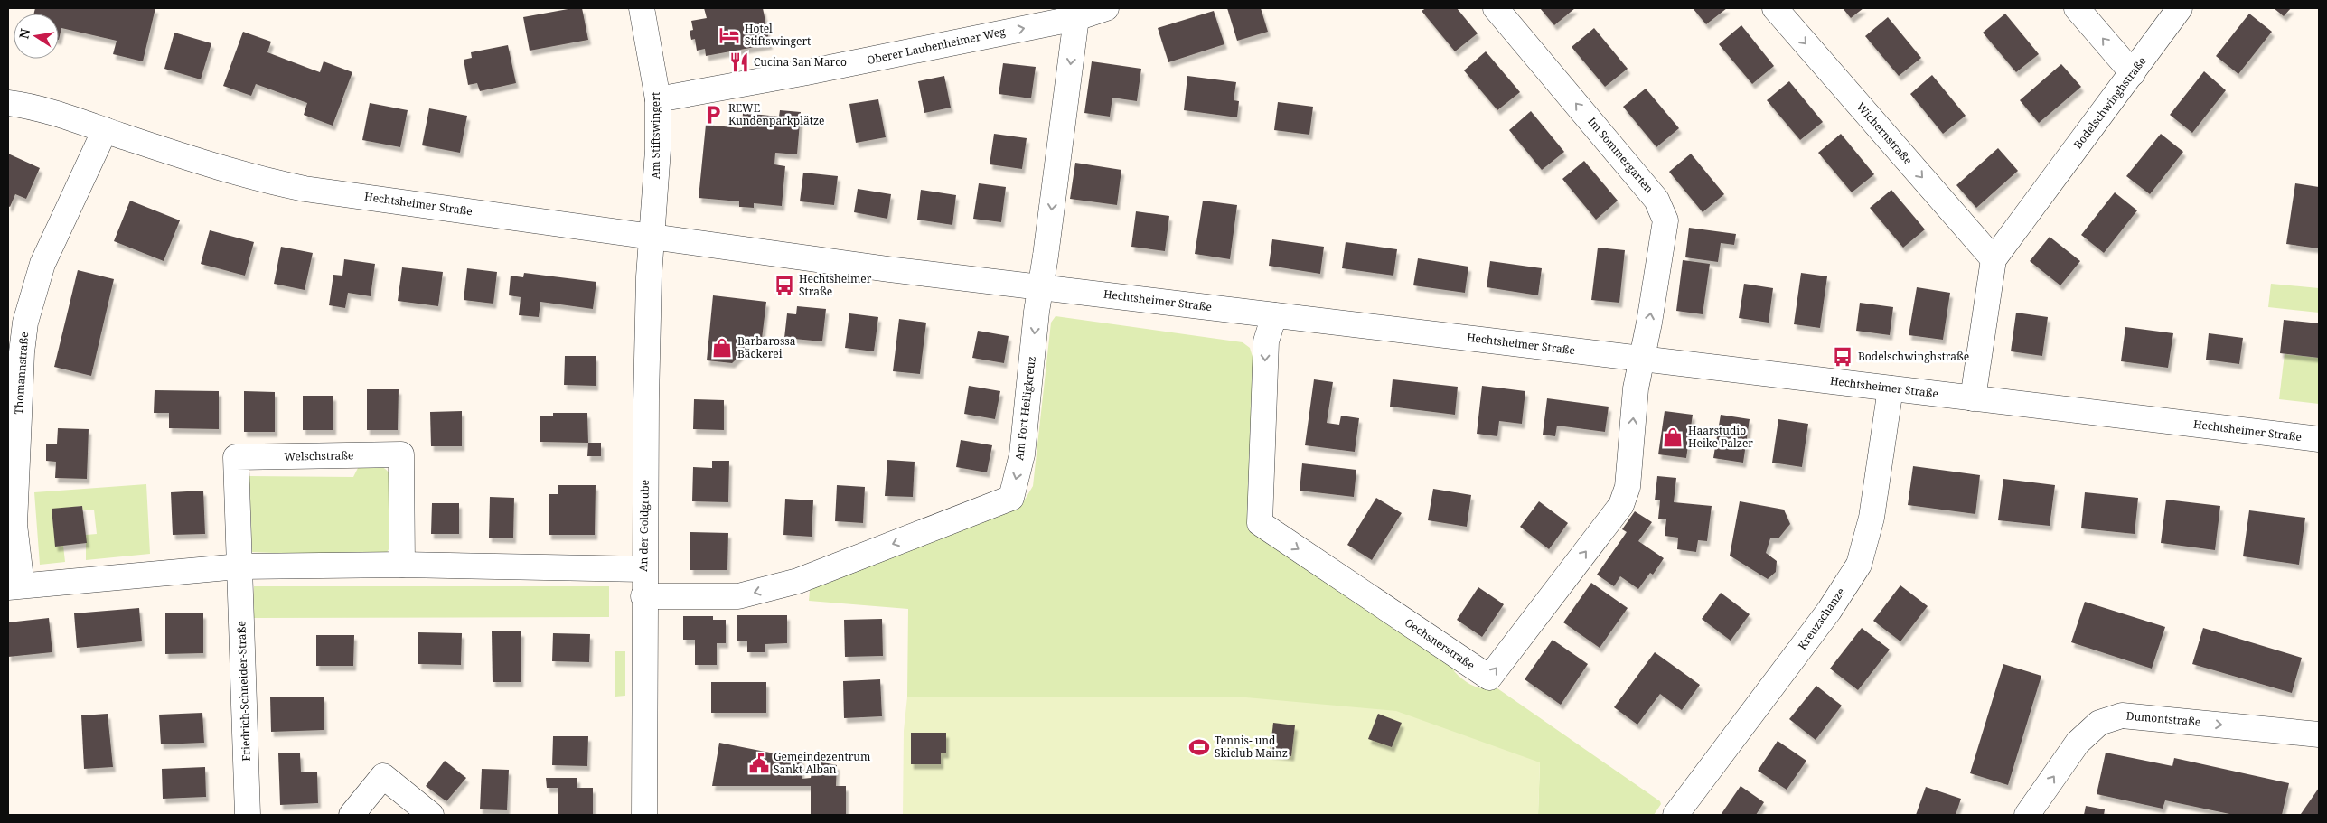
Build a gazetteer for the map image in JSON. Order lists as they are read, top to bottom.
{
  "streets": {
    "street": [
      "Oberer Laubenheimer Weg",
      "Bodelschwinghstraße",
      "Wichernstraße",
      "Am Stiftswingert",
      "Im Sommergarten",
      "Hechtsheimer Straße",
      "Thomannstraße",
      "Am Fort Heiligkreuz",
      "Welschstraße",
      "An der Goldgrube",
      "Kreuzschanze",
      "Oechsnerstraße",
      "Friedrich-Schneider-Straße",
      "Dumontstraße"
    ]
  },
  "crossings": [
    ["Oberer Laubenheimer Weg", "Am Stiftswingert"],
    ["Oberer Laubenheimer Weg", "Am Fort Heiligkreuz"],
    ["Bodelschwinghstraße", "Wichernstraße"],
    ["Bodelschwinghstraße", "Hechtsheimer Straße"],
    ["Am Stiftswingert", "Hechtsheimer Straße"],
    ["Am Stiftswingert", "An der Goldgrube"],
    ["Im Sommergarten", "Hechtsheimer Straße"],
    ["Im Sommergarten", "Oechsnerstraße"],
    ["Hechtsheimer Straße", "Thomannstraße"],
    ["Hechtsheimer Straße", "Am Fort Heiligkreuz"],
    ["Hechtsheimer Straße", "An der Goldgrube"],
    ["Hechtsheimer Straße", "Kreuzschanze"],
    ["Hechtsheimer Straße", "Oechsnerstraße"],
    ["Am Fort Heiligkreuz", "An der Goldgrube"],
    ["Welschstraße", "Friedrich-Schneider-Straße"]
  ],
  "one_way": [
    "Oberer Laubenheimer Weg",
    "Wichernstraße",
    "Im Sommergarten",
    "Am Fort Heiligkreuz",
    "Dumontstraße"
  ],
  "places": {
    "hotel": ["Hotel Stiftswingert"],
    "restaurant": ["Cucina San Marco"],
    "parking": ["REWE Kundenparkplätze"],
    "bus stop": ["Hechtsheimer Straße", "Bodelschwinghstraße"],
    "shop": ["Barbarossa Bäckerei", "Haarstudio Heike Palzer"],
    "sports": ["Tennis- und Skiclub Mainz"],
    "public building": ["Gemeindezentrum Sankt Alban"]
  },
  "north": "left"
}
